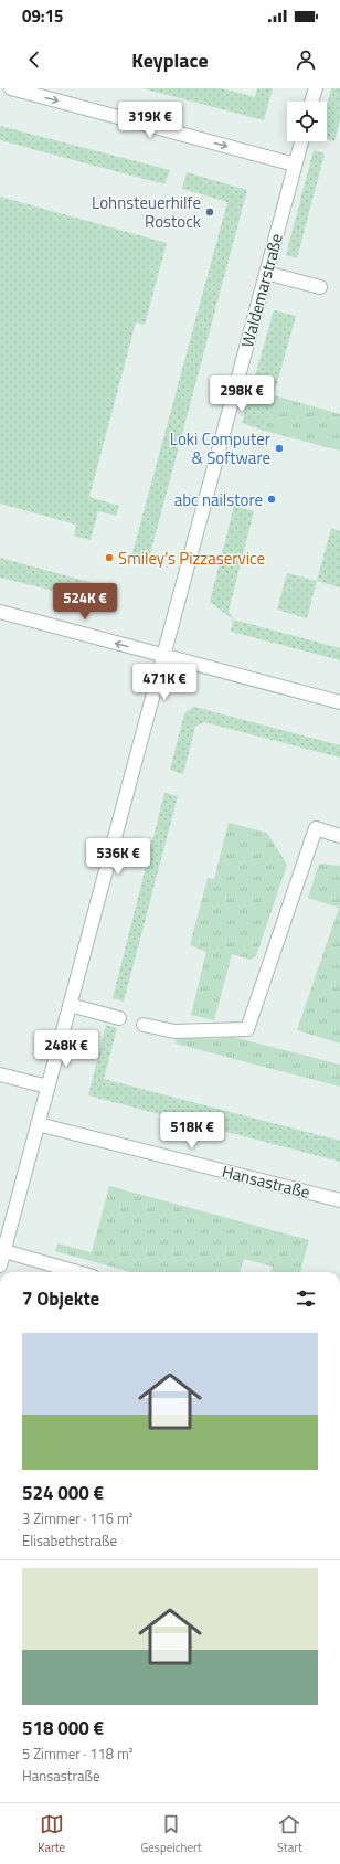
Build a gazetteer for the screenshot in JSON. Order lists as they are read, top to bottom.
{
  "streets": {
    "street": ["Waldemarstraße", "Hansastraße"]
  },
  "crossings": [
    ["Waldemarstraße", "Hansastraße"]
  ],
  "places": [
    "Lohnsteuerhilfe Rostock",
    "Loki Computer & Software",
    "abc nailstore",
    "Smiley’s Pizzaservice"
  ],
  "page": {
    "status": "09:15",
    "header": "Keyplace",
    "price": [
      "319K €",
      "298K €",
      "524K €",
      "471K €",
      "536K €",
      "248K €",
      "518K €"
    ],
    "heading": "7 Objekte",
    "list": [
      {
        "name": "524 000 €",
        "note": "3 Zimmer · 116 m² · Elisabethstraße"
      },
      {
        "name": "518 000 €",
        "note": "5 Zimmer · 118 m² · Hansastraße"
      }
    ],
    "tabs": ["Karte", "Gespeichert", "Start"]
  }
}
